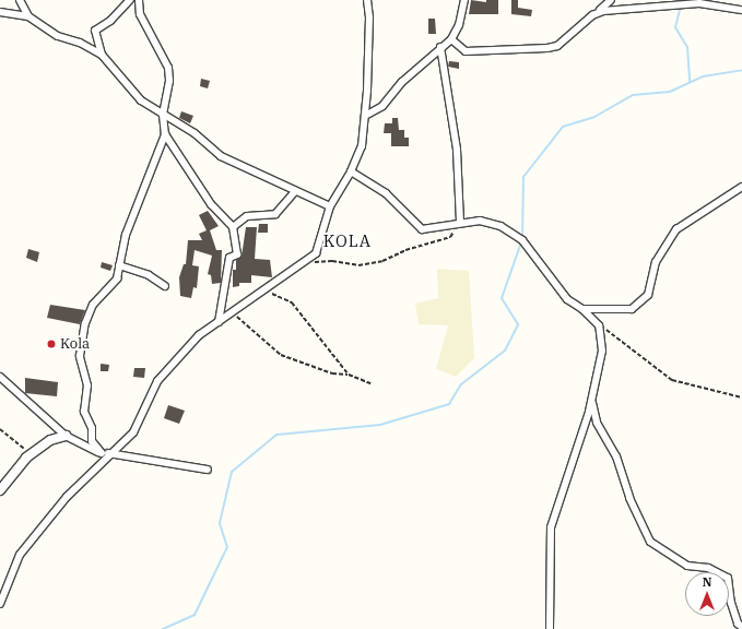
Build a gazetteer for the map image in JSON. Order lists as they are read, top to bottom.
{
  "districts": ["KOLA"],
  "places": ["Kola"],
  "north": "top"
}
